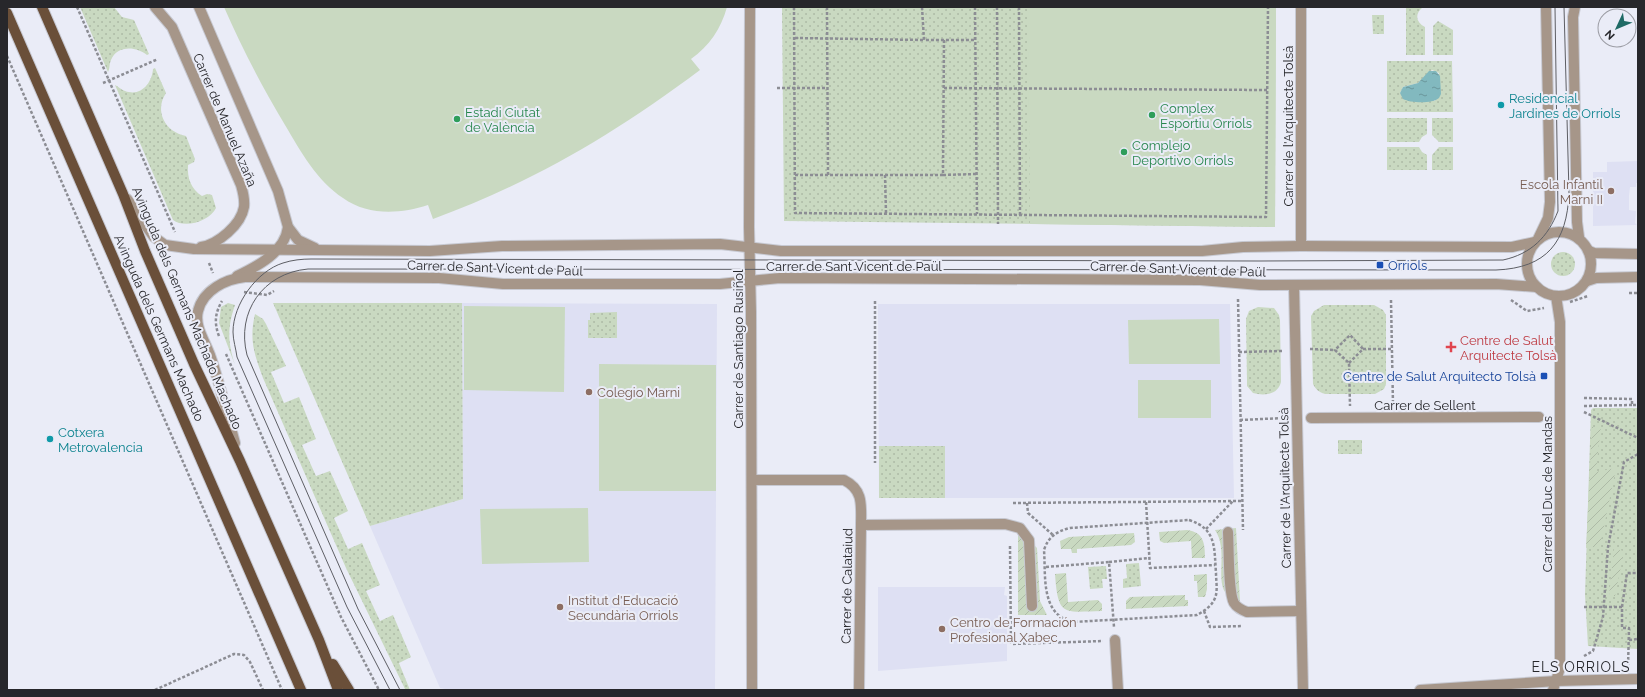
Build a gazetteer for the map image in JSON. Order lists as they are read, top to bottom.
{
  "streets": {
    "main road": ["Avinguda dels Germans Machado Machado", "Avinguda dels Germans Machado"],
    "street": [
      "Carrer de Manuel Azaña",
      "Carrer de l'Arquitecte Tolsà",
      "Carrer de Sant Vicent de Paül",
      "Carrer de Santiago Rusiñol",
      "Carrer de Sellent",
      "Carrer del Duc de Mandas",
      "Carrer de Calataiud"
    ]
  },
  "crossings": [
    ["Carrer de Manuel Azaña", "Carrer de Sant Vicent de Paül"],
    ["Carrer de l'Arquitecte Tolsà", "Carrer de Sant Vicent de Paül"],
    ["Carrer de Sant Vicent de Paül", "Avinguda dels Germans Machado Machado"],
    ["Carrer de Sant Vicent de Paül", "Carrer de Santiago Rusiñol"],
    ["Carrer de Sant Vicent de Paül", "Carrer del Duc de Mandas"],
    ["Carrer de Santiago Rusiñol", "Carrer de Calataiud"]
  ],
  "districts": ["ELS ORRIOLS"],
  "places": {
    "other": [
      "Residencial Jardines de Orriols",
      "Complex Esportiu Orriols",
      "Estadi Ciutat de València",
      "Complejo Deportivo Orriols",
      "Escola Infantil Marni II",
      "Colegio Marni",
      "Cotxera Metrovalencia",
      "Institut d'Educació Secundària Orriols",
      "Centro de Formación Profesional Xabec"
    ],
    "transit": ["Orriols", "Centre de Salut Arquitecto Tolsà"],
    "health": ["Centre de Salut Arquitecte Tolsà"]
  },
  "north": "bottom left"
}
